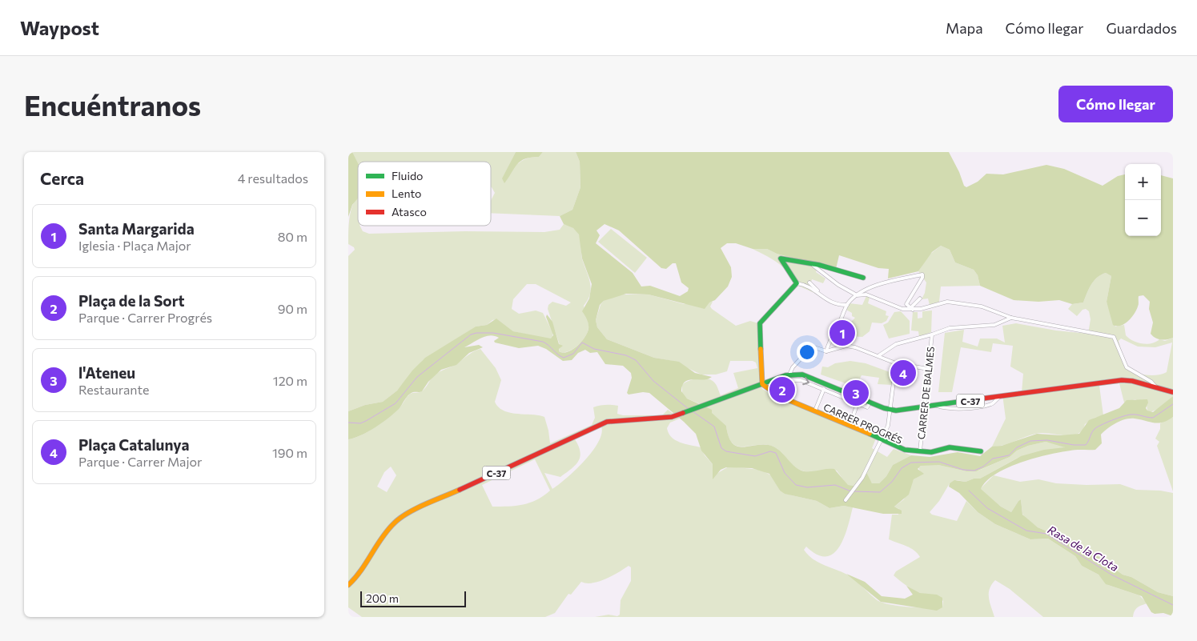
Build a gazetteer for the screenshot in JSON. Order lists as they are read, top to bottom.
{
  "streets": {
    "main road": ["C-37", "CARRER PROGRÉS"],
    "street": ["CARRER DE BALMES"]
  },
  "crossings": [
    ["CARRER DE BALMES", "C-37"],
    ["CARRER DE BALMES", "CARRER PROGRÉS"],
    ["C-37", "CARRER PROGRÉS"]
  ],
  "water": ["Rasa de la Clota"],
  "legend": ["Fluido", "Lento", "Atasco"],
  "scale_bar": "200 m",
  "page": {
    "header": "Waypost",
    "nav": ["Mapa", "Cómo llegar", "Guardados"],
    "buttons": "Cómo llegar",
    "title": "Encuéntranos",
    "heading": ["Cerca", "4 resultados"],
    "map_buttons": ["+", "−"],
    "list": [
      {
        "mark": "1",
        "name": "Santa Margarida",
        "note": "Iglesia · Plaça Major",
        "value": "80 m"
      },
      {
        "mark": "2",
        "name": "Plaça de la Sort",
        "note": "Parque · Carrer Progrés",
        "value": "90 m"
      },
      {
        "mark": "3",
        "name": "l'Ateneu",
        "note": "Restaurante",
        "value": "120 m"
      },
      {
        "mark": "4",
        "name": "Plaça Catalunya",
        "note": "Parque · Carrer Major",
        "value": "190 m"
      }
    ],
    "pins": [
      "1",
      "4",
      "2",
      "3"
    ],
    "scale": "200 m"
  }
}
